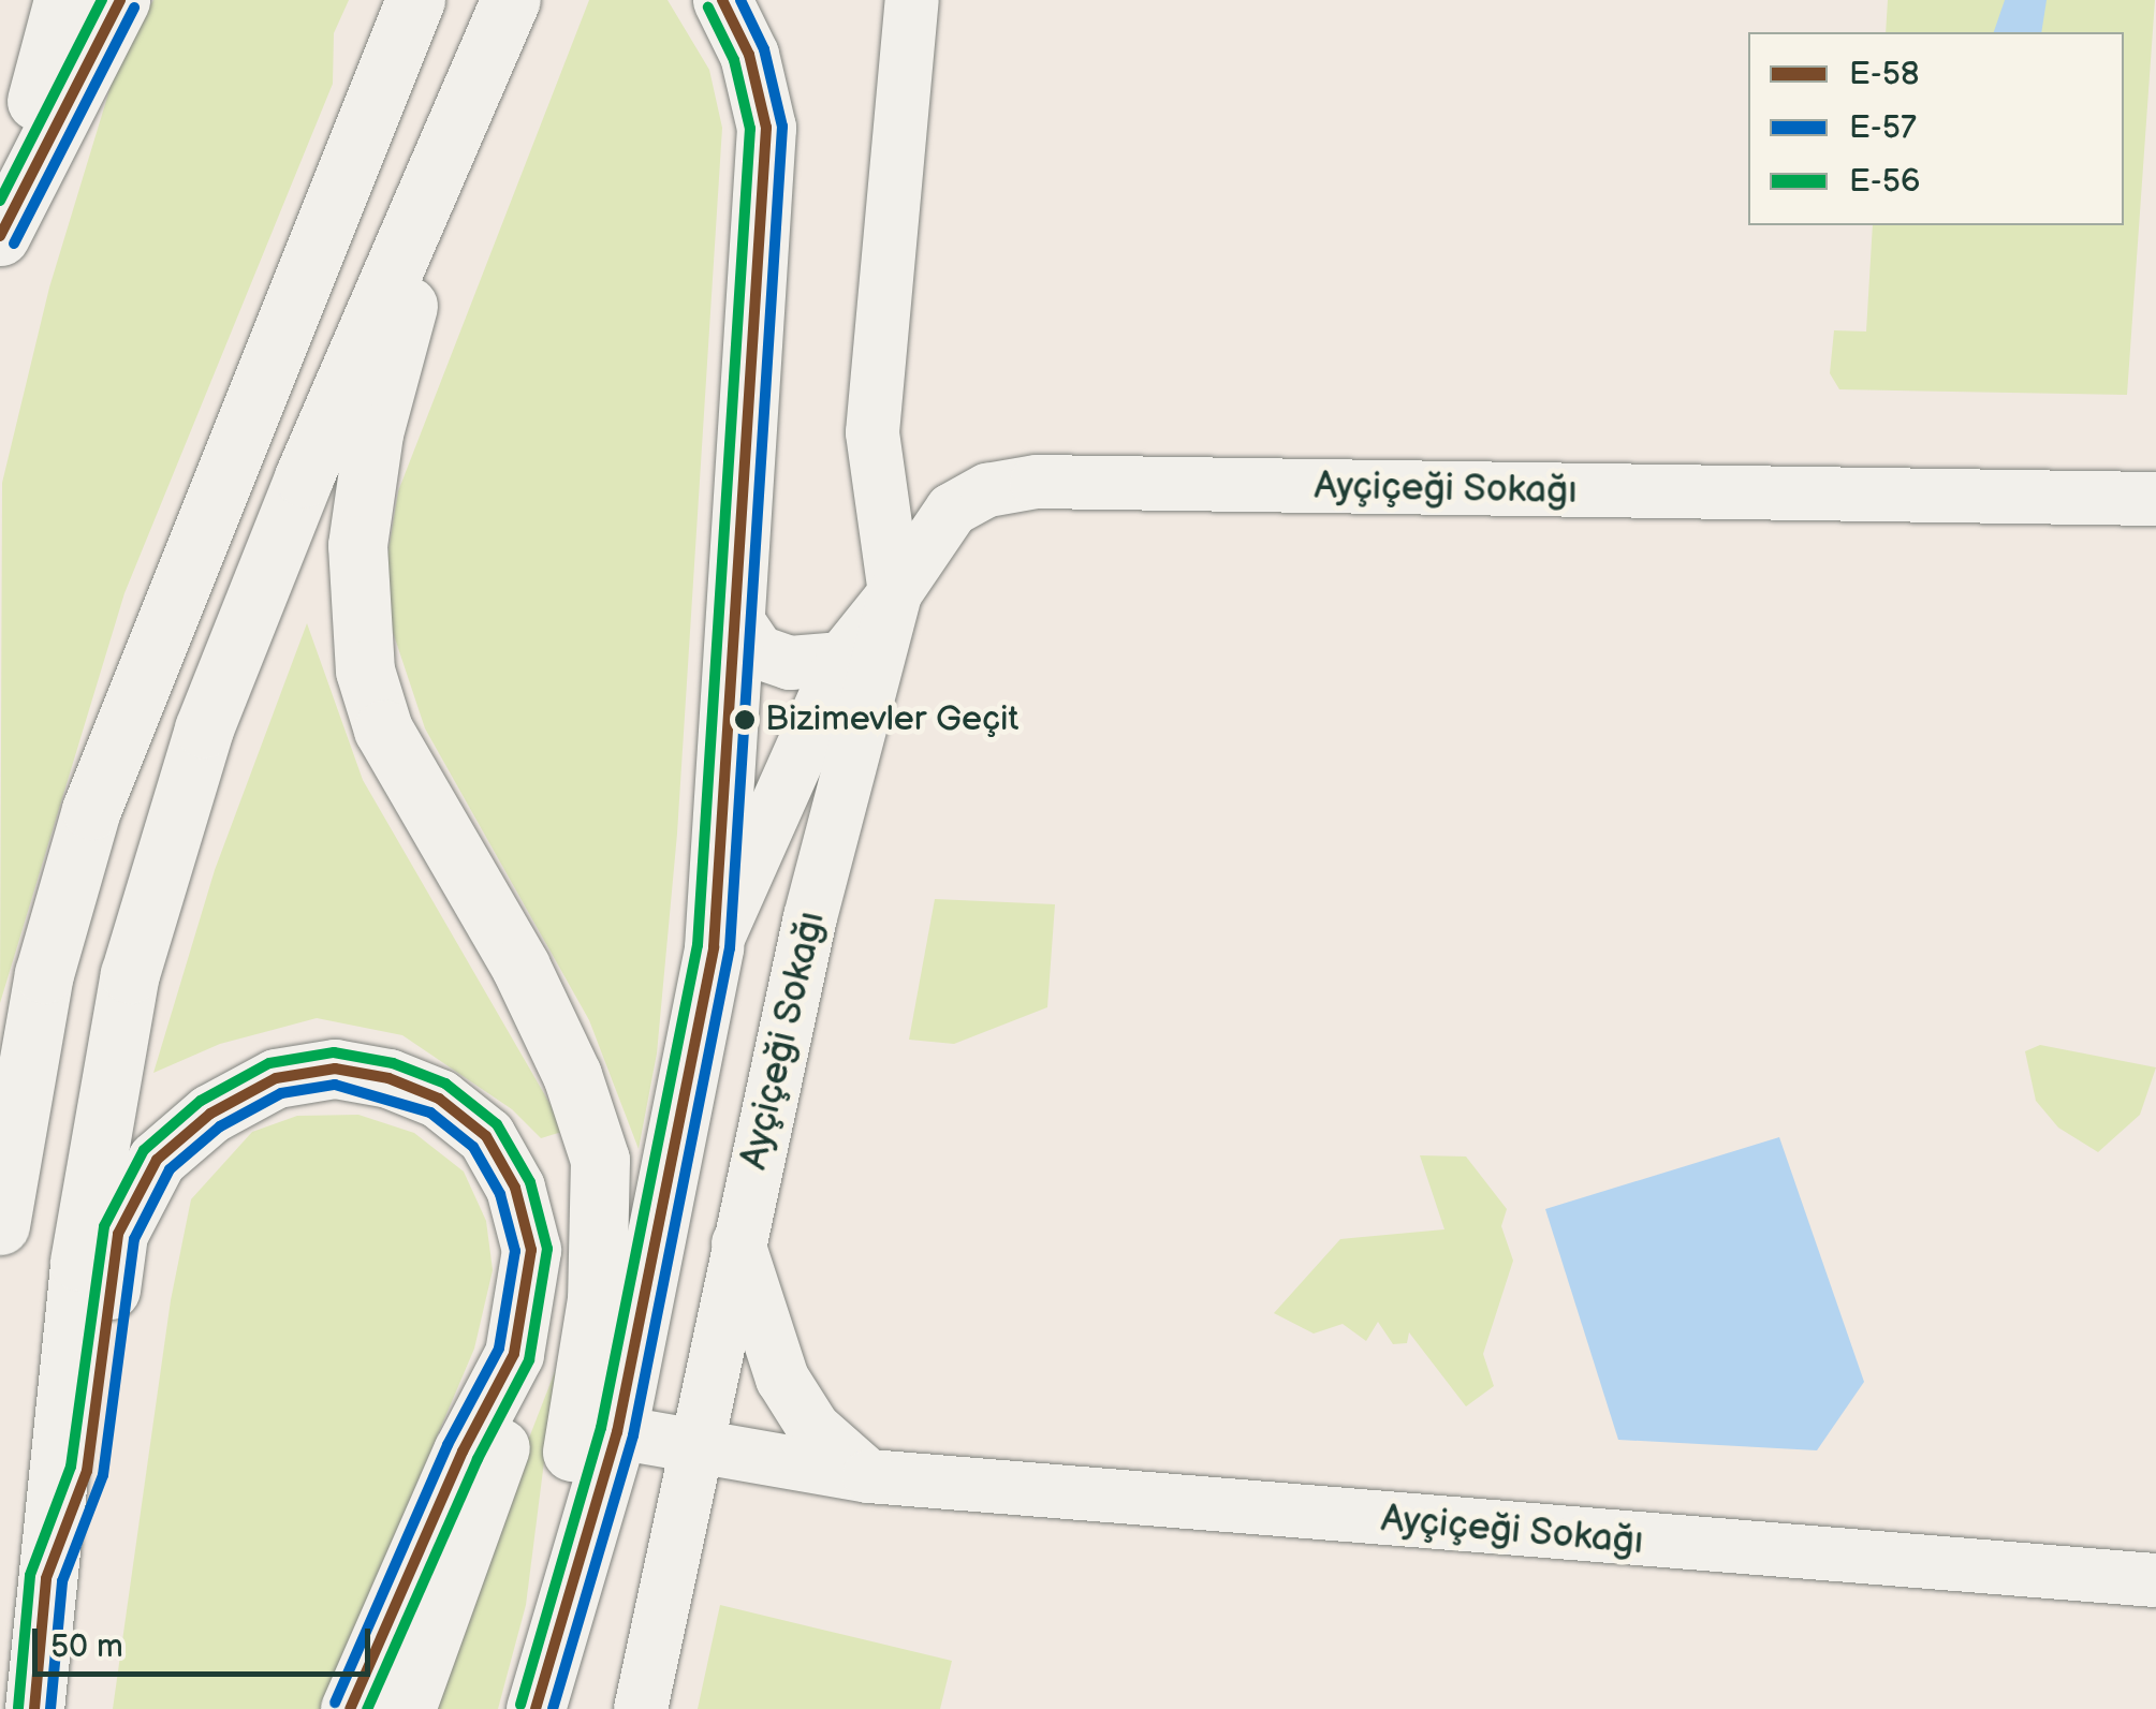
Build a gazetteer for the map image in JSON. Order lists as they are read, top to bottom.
{
  "streets": {
    "street": ["Ayçiçeği Sokağı"]
  },
  "places": ["Bizimevler Geçit"],
  "lines": ["transit line E-58", "transit line E-57", "transit line E-56"],
  "legend": ["E-58", "E-57", "E-56"],
  "scale_bar": "50 m"
}
